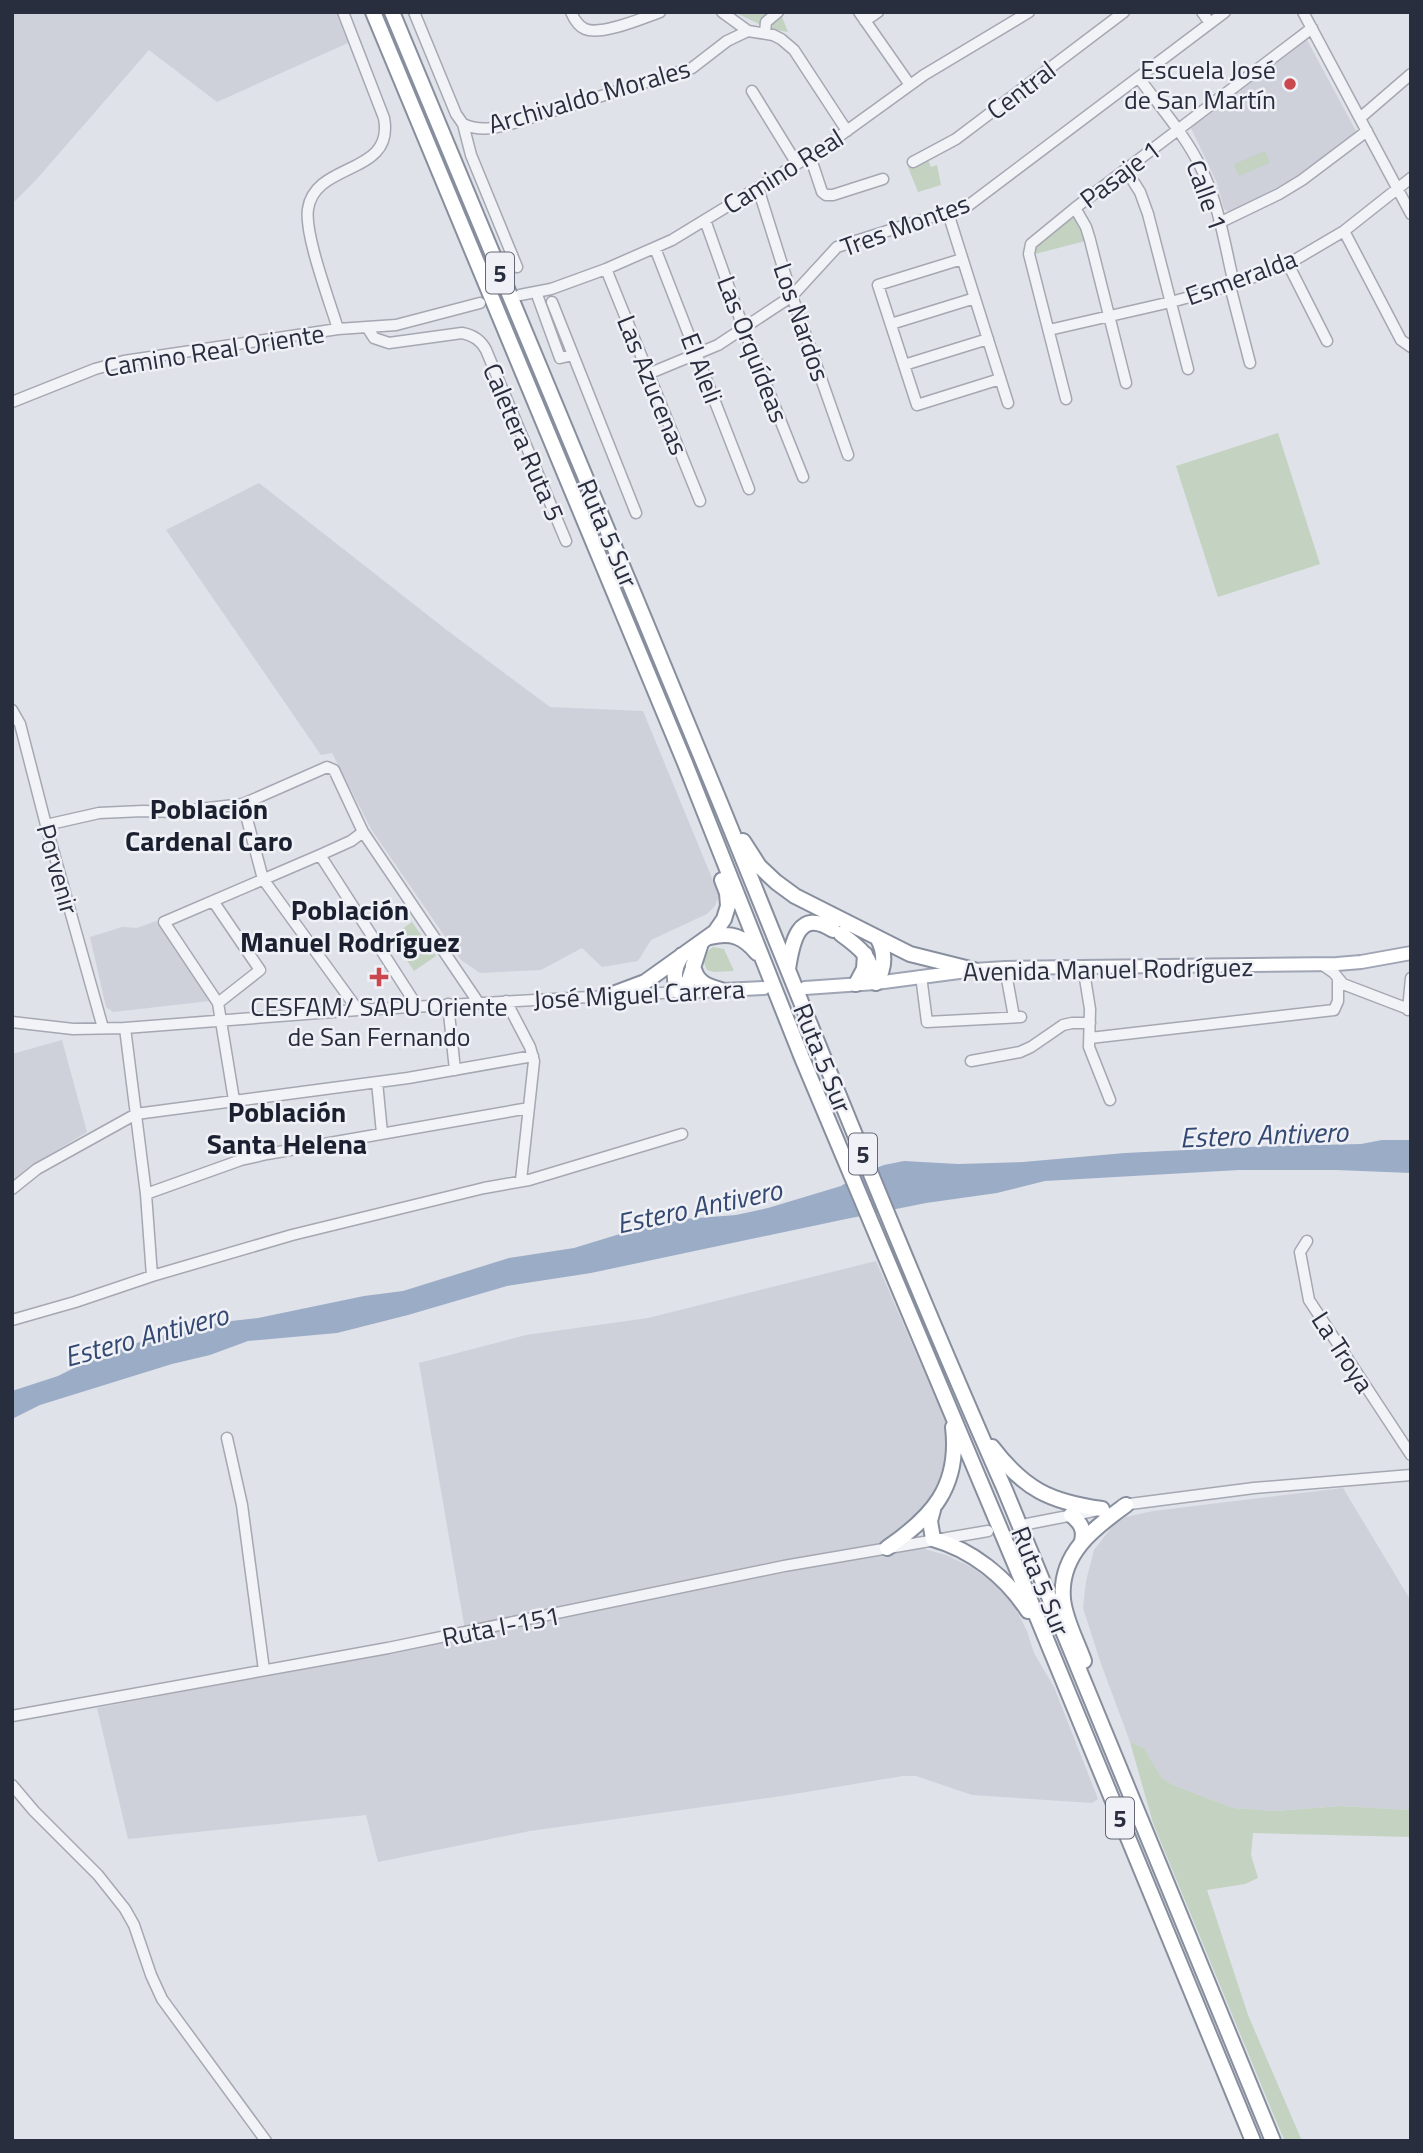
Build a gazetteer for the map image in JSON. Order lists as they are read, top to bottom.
{
  "streets": {
    "highway": ["5", "Ruta 5 Sur"],
    "main road": ["Avenida Manuel Rodríguez", "José Miguel Carrera"],
    "street": [
      "Central",
      "Archivaldo Morales",
      "Camino Real",
      "Pasaje 1",
      "Calle 1",
      "Tres Montes",
      "Esmeralda",
      "Los Nardos",
      "Las Orquídeas",
      "Camino Real Oriente",
      "El Aleli",
      "Las Azucenas",
      "Caletera Ruta 5",
      "Porvenir",
      "La Troya",
      "Ruta I-151"
    ]
  },
  "crossings": [
    ["Camino Real", "Los Nardos"],
    ["Camino Real", "Las Orquídeas"],
    ["Camino Real", "El Aleli"],
    ["Camino Real", "Las Azucenas"],
    ["Pasaje 1", "Calle 1"],
    ["Pasaje 1", "Esmeralda"],
    ["Calle 1", "Tres Montes"],
    ["Calle 1", "Esmeralda"],
    ["Tres Montes", "Los Nardos"],
    ["Tres Montes", "Las Orquídeas"],
    ["Tres Montes", "El Aleli"],
    ["Tres Montes", "Las Azucenas"],
    ["Porvenir", "José Miguel Carrera"]
  ],
  "districts": ["Población Cardenal Caro", "Población Manuel Rodríguez", "Población Santa Helena"],
  "water": ["Estero Antivero"],
  "places": {
    "other": ["Escuela José de San Martín"],
    "health": ["CESFAM/ SAPU Oriente de San Fernando"]
  }
}
